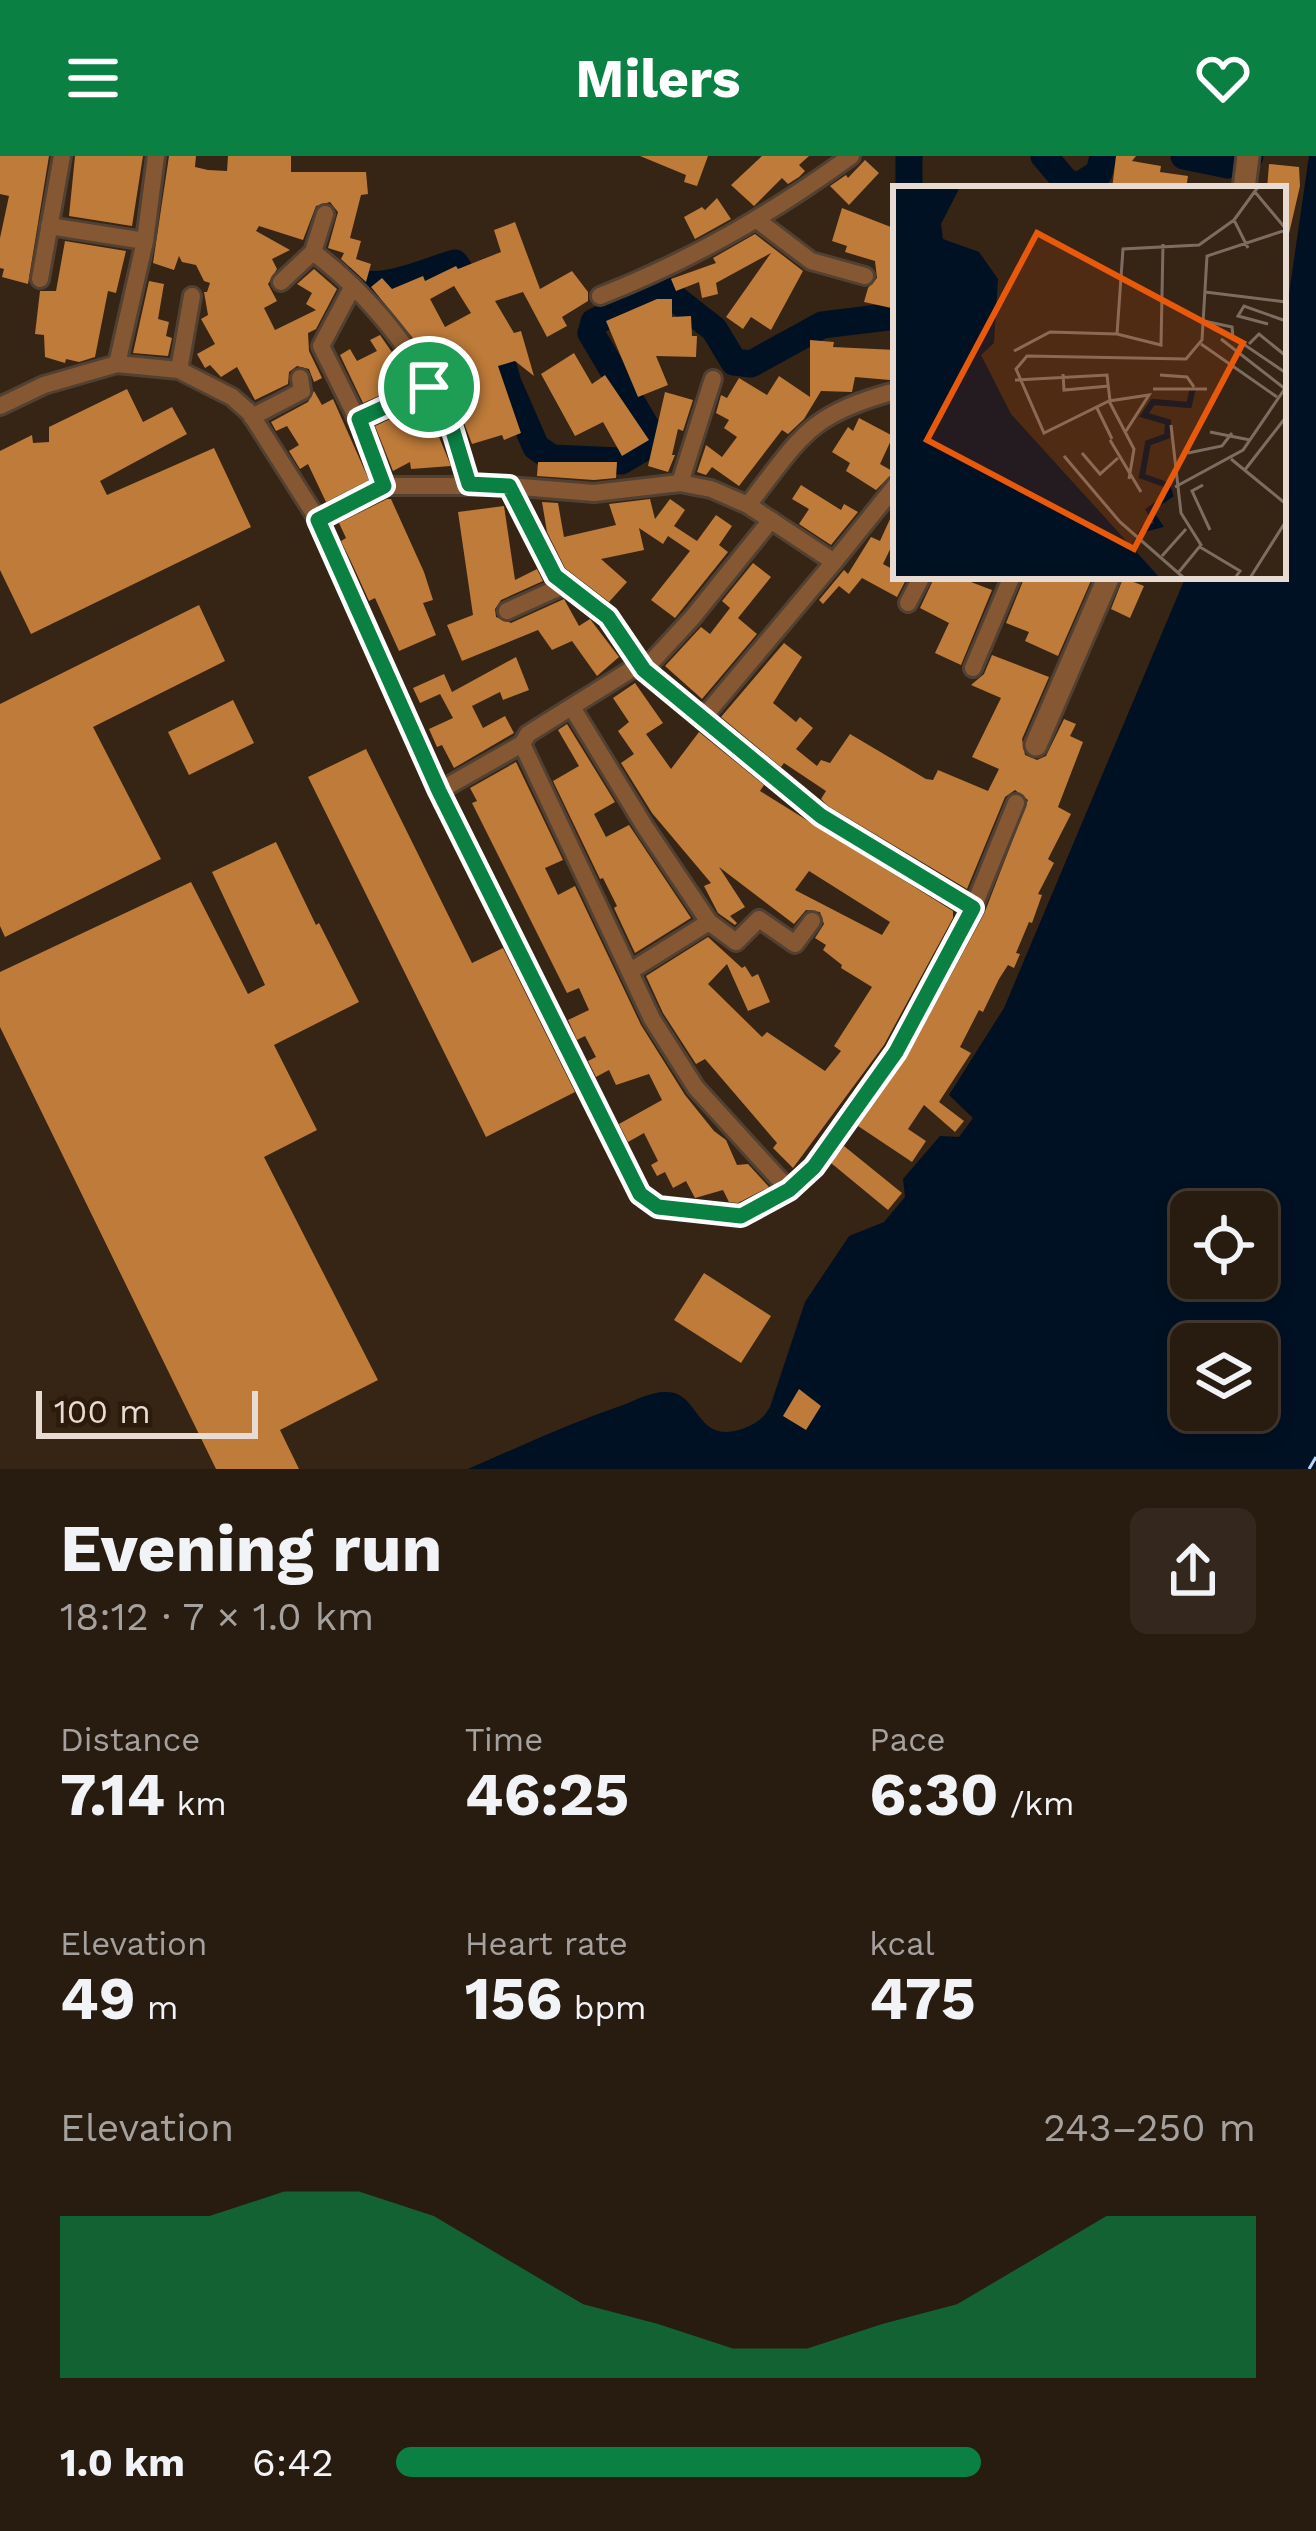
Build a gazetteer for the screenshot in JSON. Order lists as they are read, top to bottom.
{
  "scale_bar": "100 m",
  "page": {
    "header": "Milers",
    "scale": "100 m",
    "heading": ["Evening run", "18:12 · 7 × 1.0 km"],
    "stats": [
      ["Distance", "7.14 km"],
      ["Time", "46:25"],
      ["Pace", "6:30 /km"],
      ["Elevation", "49 m"],
      ["Heart rate", "156 bpm"],
      ["kcal", "475"]
    ],
    "chart": ["Elevation", "243–250 m"],
    "list": [
      {
        "name": "1.0 km",
        "note": "6:42"
      }
    ]
  }
}
